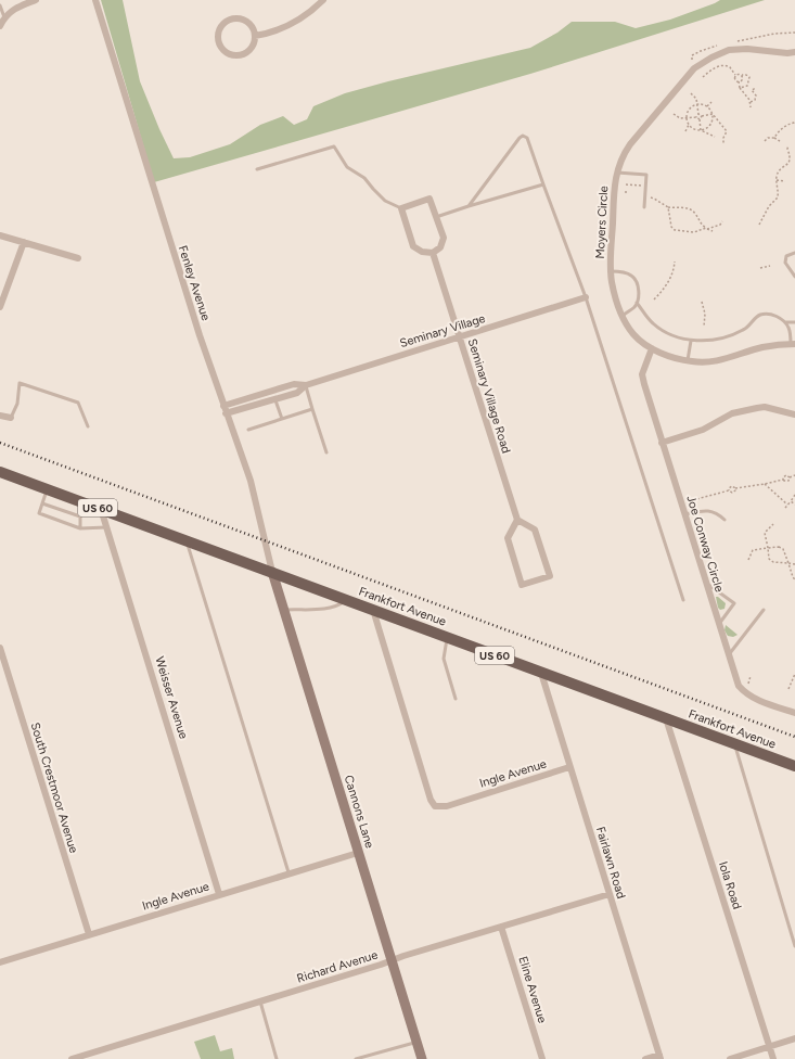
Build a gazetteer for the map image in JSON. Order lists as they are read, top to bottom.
{
  "streets": {
    "main road": ["US 60", "Frankfort Avenue", "Cannons Lane"],
    "street": [
      "Moyers Circle",
      "Fenley Avenue",
      "Seminary Village",
      "Seminary Village Road",
      "Joe Conway Circle",
      "Weisser Avenue",
      "Ingle Avenue",
      "South Crestmoor Avenue",
      "Fairlawn Road",
      "Iola Road",
      "Richard Avenue",
      "Eline Avenue"
    ]
  },
  "crossings": [
    ["Moyers Circle", "Joe Conway Circle"],
    ["Fenley Avenue", "Seminary Village"],
    ["Fenley Avenue", "Frankfort Avenue"],
    ["Fenley Avenue", "Cannons Lane"],
    ["Seminary Village", "Seminary Village Road"],
    ["Frankfort Avenue", "Weisser Avenue"],
    ["Frankfort Avenue", "Ingle Avenue"],
    ["Frankfort Avenue", "Cannons Lane"],
    ["Frankfort Avenue", "Fairlawn Road"],
    ["Frankfort Avenue", "Iola Road"],
    ["Weisser Avenue", "Ingle Avenue"],
    ["Ingle Avenue", "South Crestmoor Avenue"],
    ["Ingle Avenue", "Cannons Lane"],
    ["Ingle Avenue", "Fairlawn Road"],
    ["Cannons Lane", "Richard Avenue"],
    ["Fairlawn Road", "Richard Avenue"],
    ["Richard Avenue", "Eline Avenue"]
  ]
}
